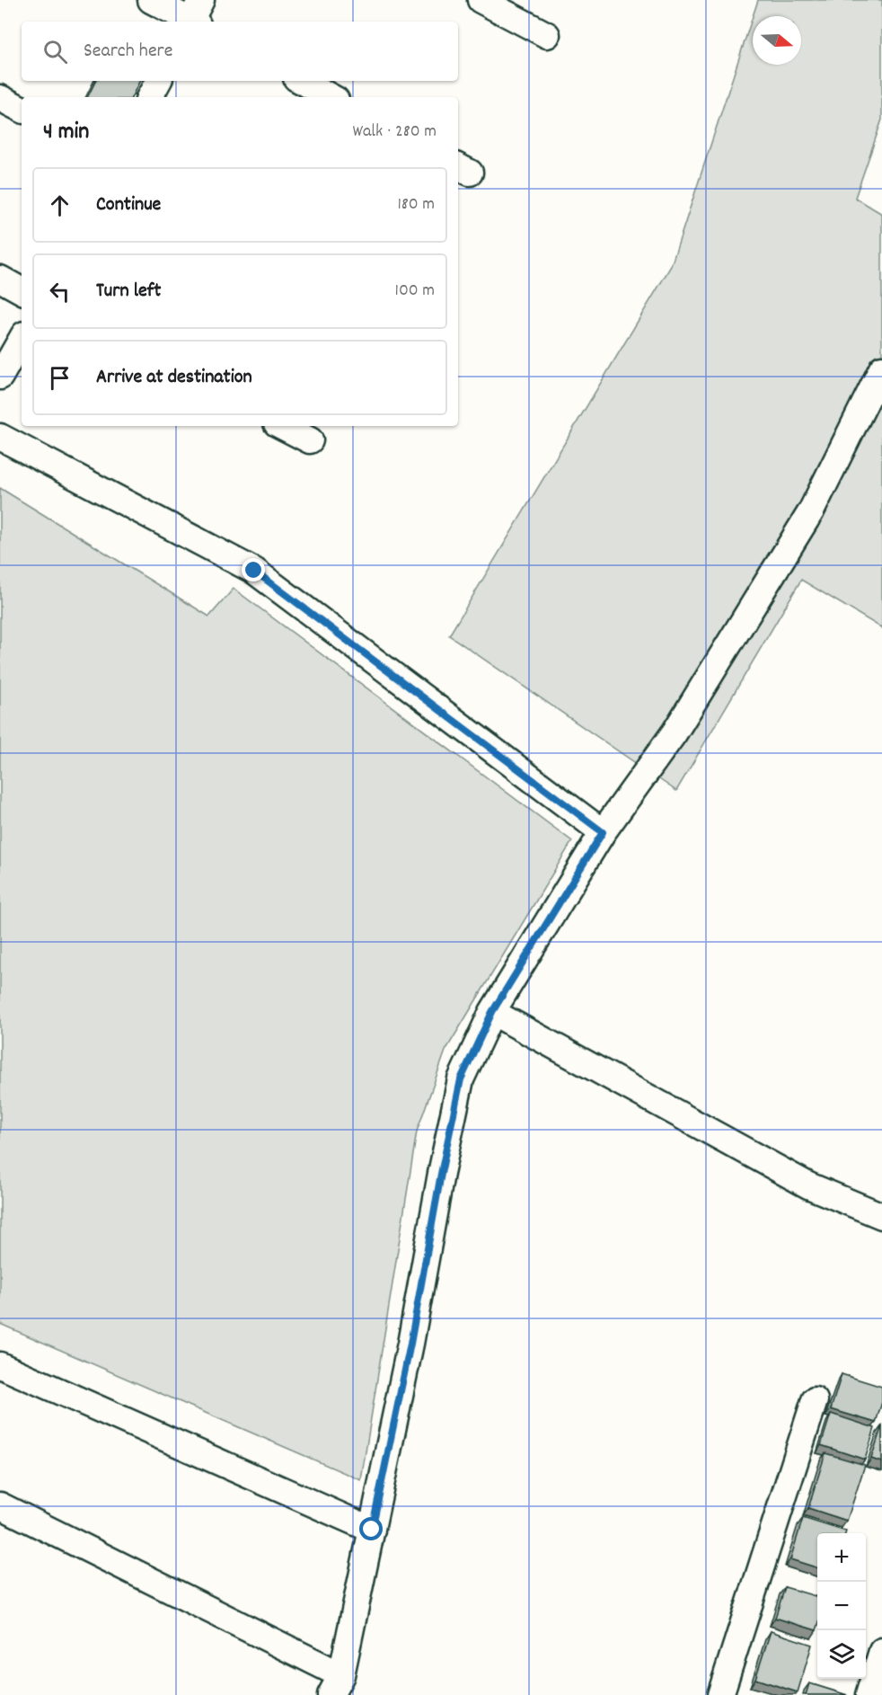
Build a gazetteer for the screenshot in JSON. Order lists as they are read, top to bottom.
{
  "north": "right",
  "page": {
    "search": "Search here",
    "heading": ["4 min", "Walk · 280 m"],
    "list": [
      ["Continue", "180 m"],
      ["Turn left", "100 m"],
      "Arrive at destination"
    ],
    "map_buttons": ["+", "−"]
  }
}
